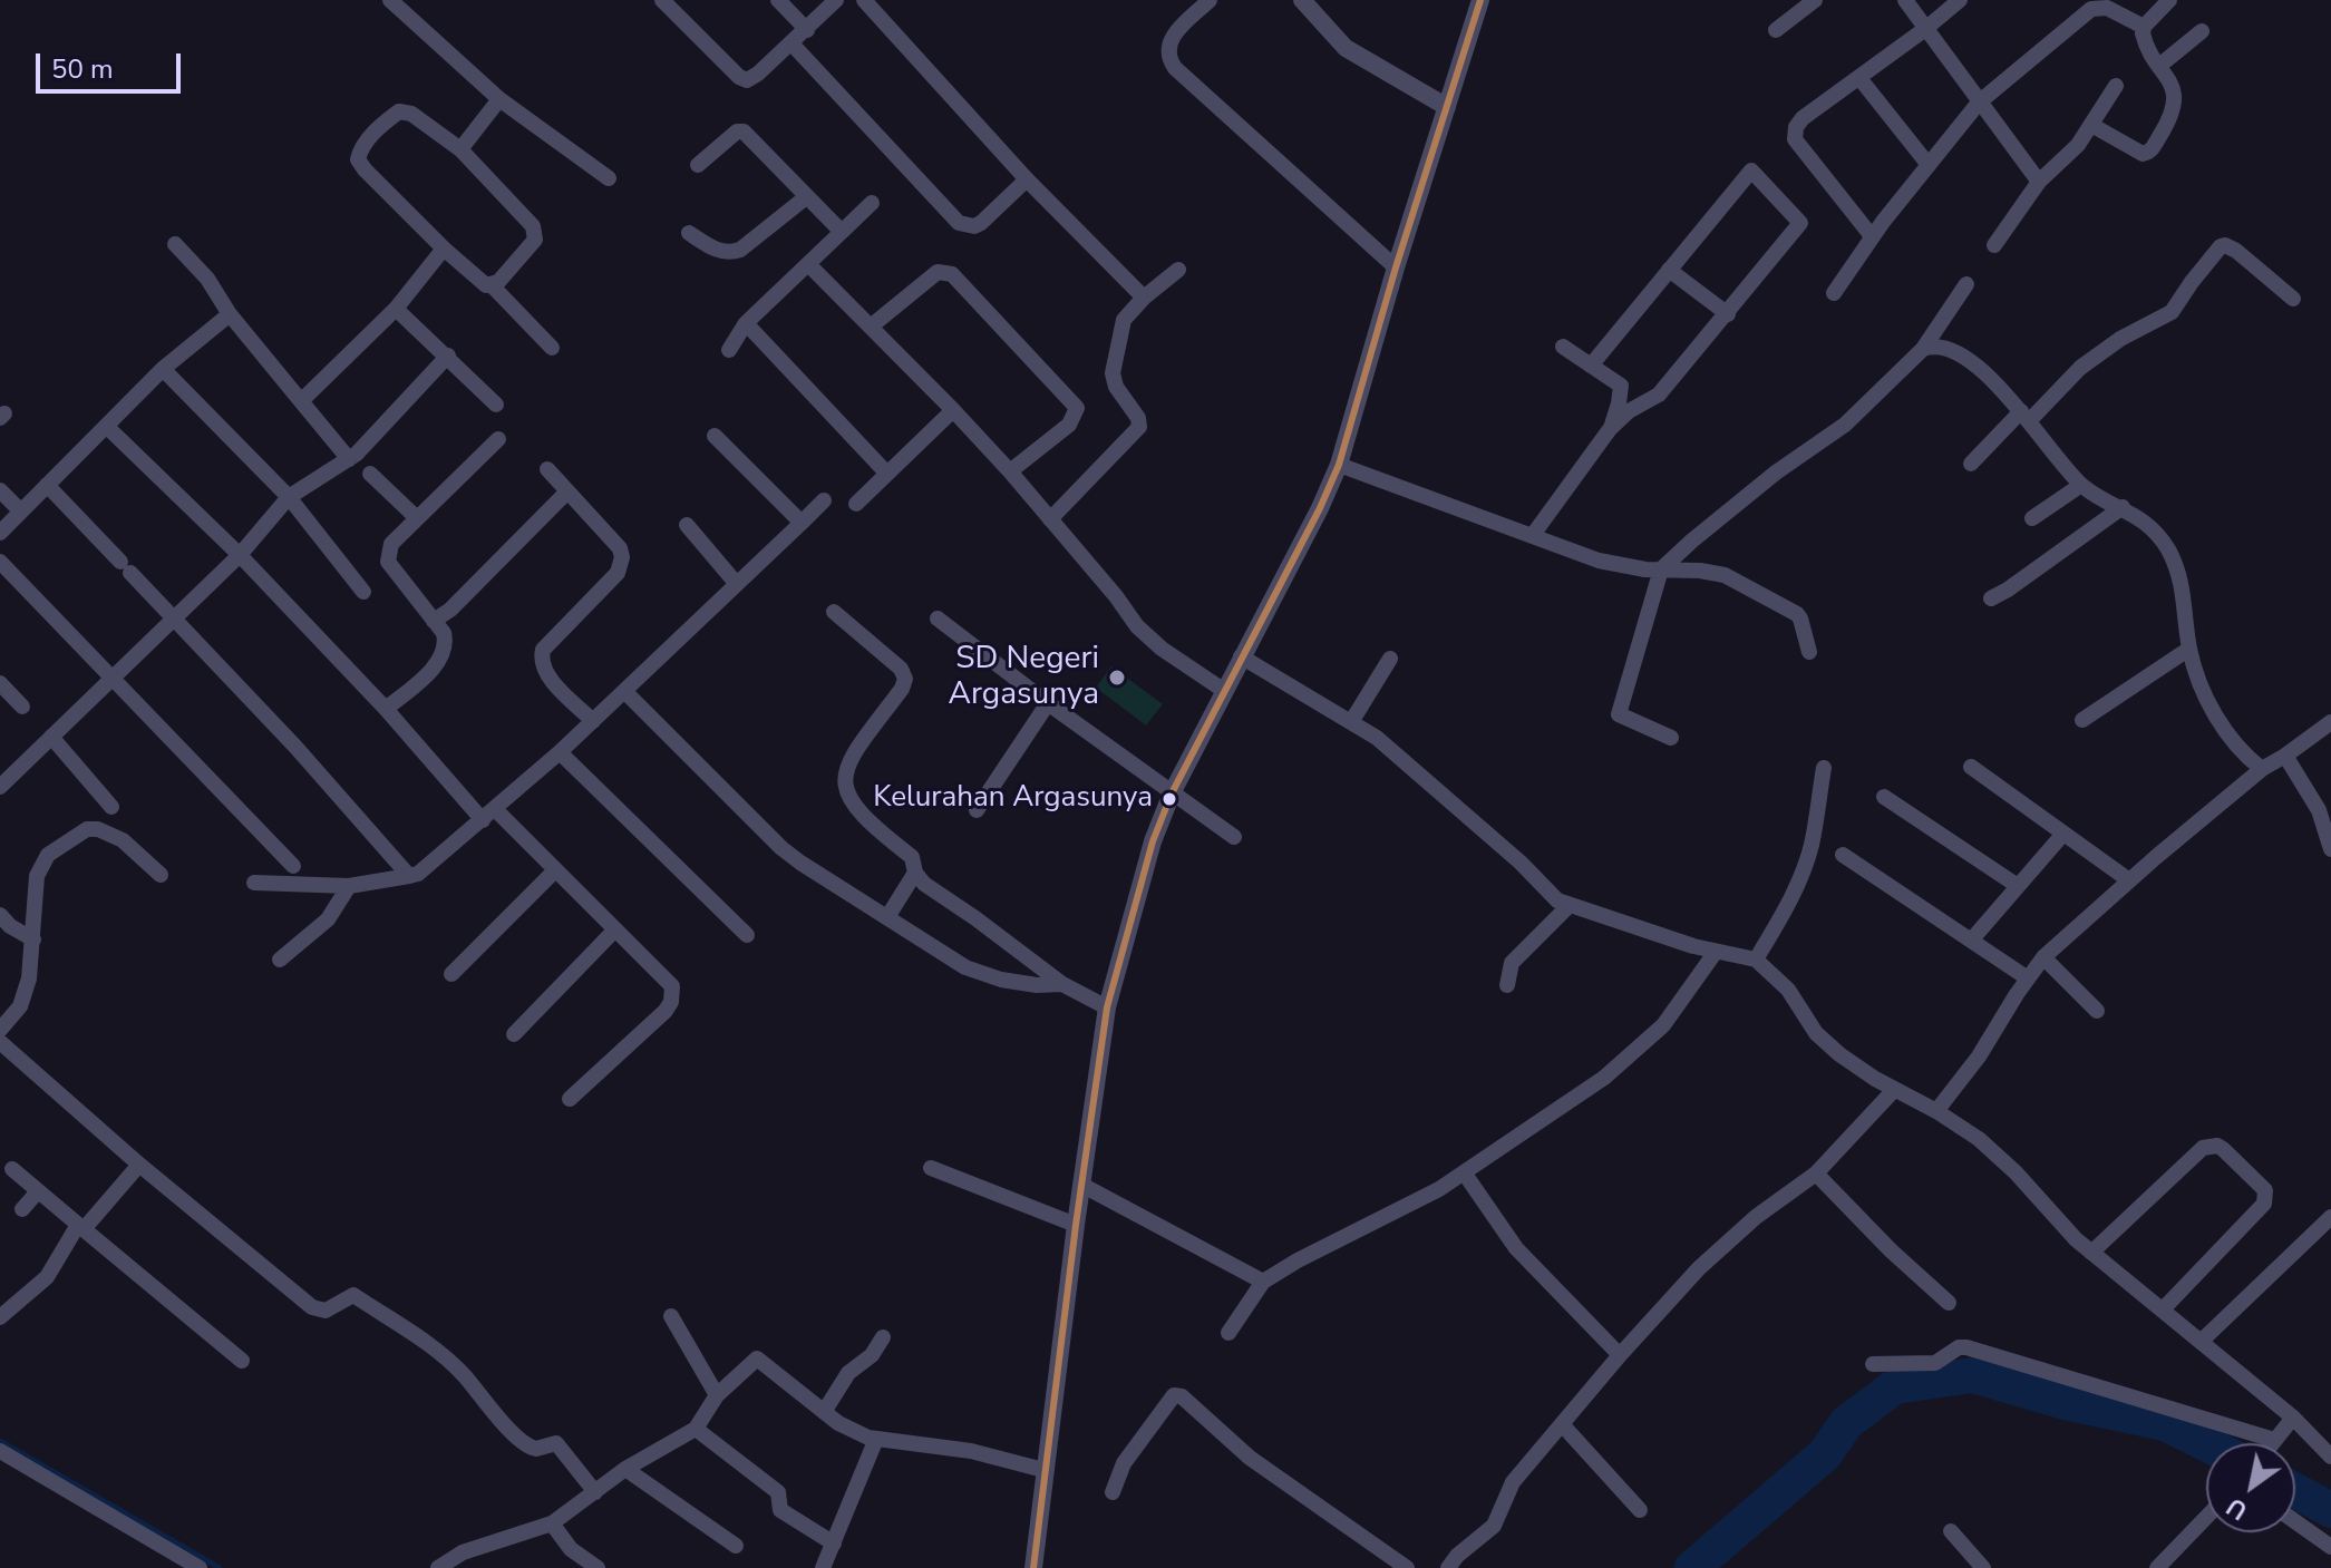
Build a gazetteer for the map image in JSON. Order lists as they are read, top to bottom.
{
  "places": ["SD Negeri Argasunya", "Kelurahan Argasunya"],
  "scale_bar": "50 m",
  "north": "bottom left"
}
